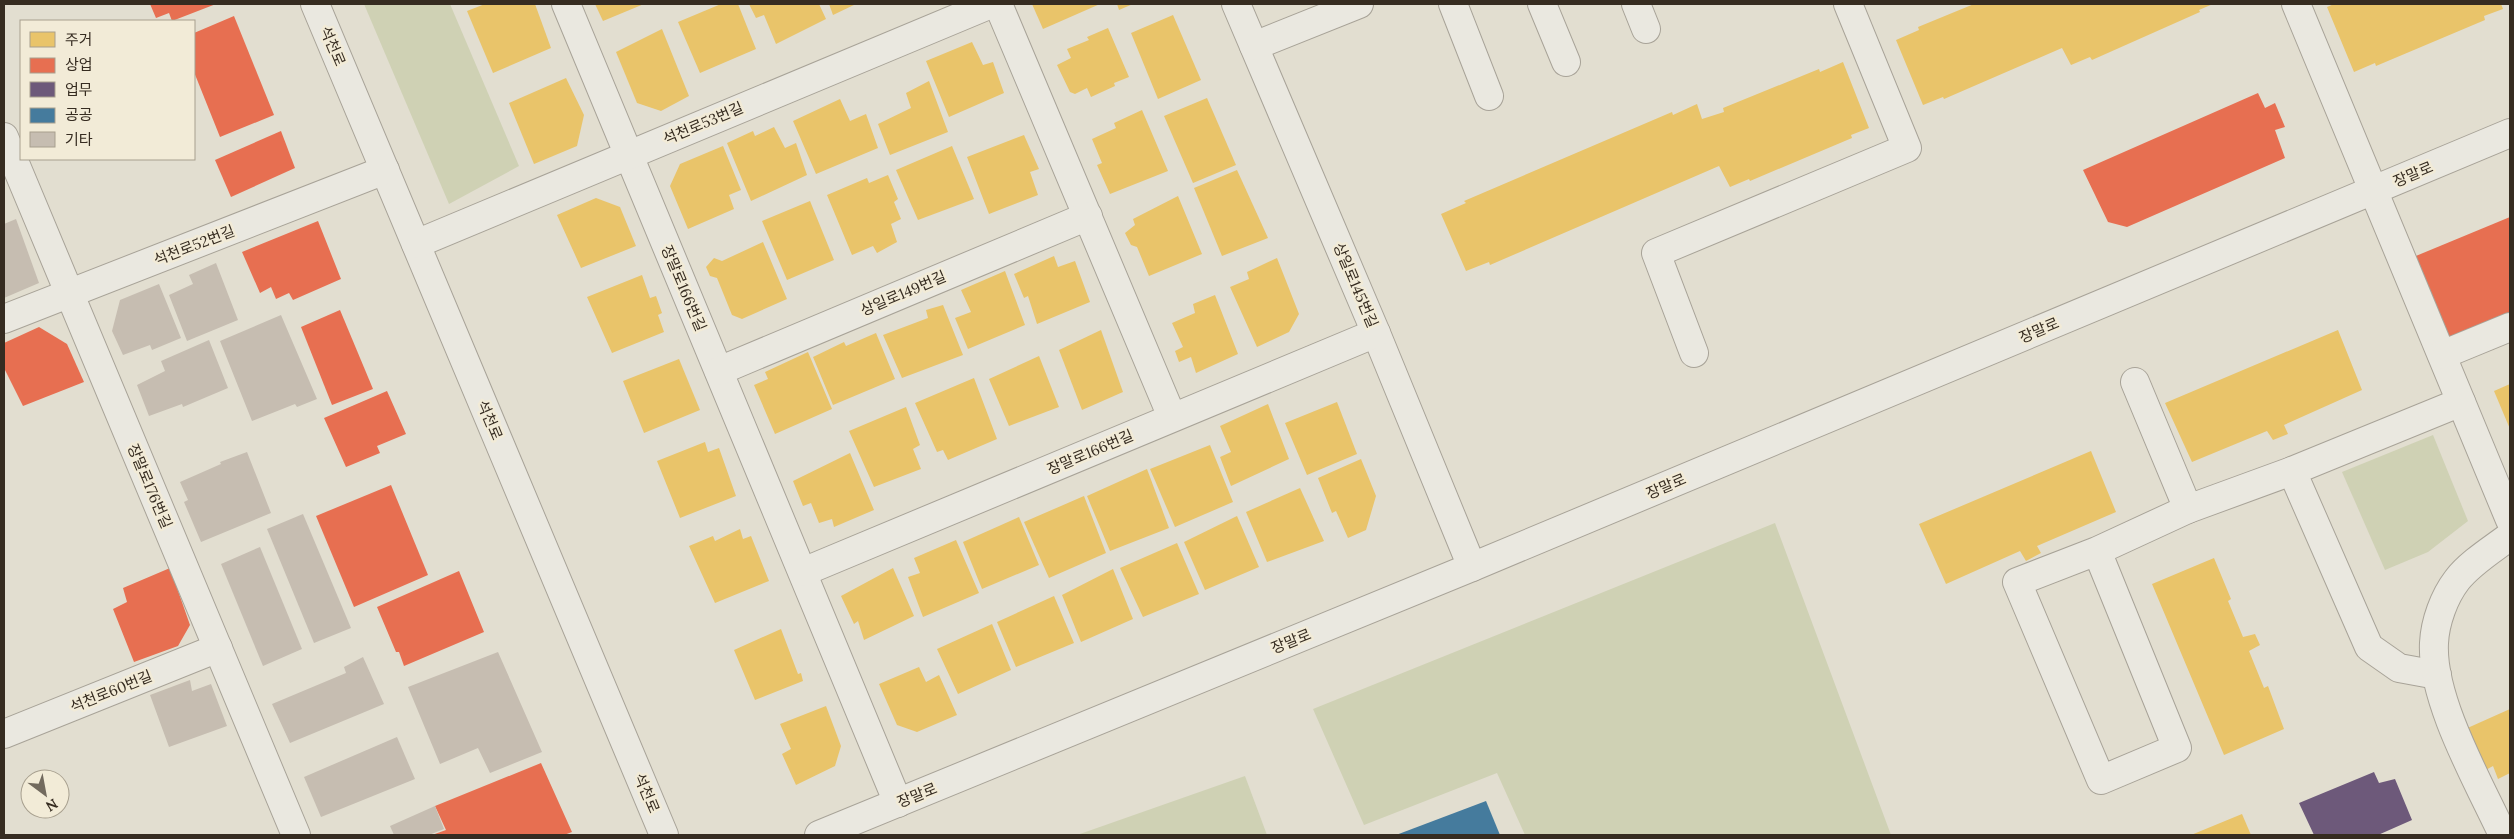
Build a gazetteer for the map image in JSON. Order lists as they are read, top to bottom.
{
  "streets": {
    "street": [
      "석천로",
      "석천로53번길",
      "장말로",
      "석천로52번길",
      "상일로145번길",
      "장말로166번길",
      "상일로149번길",
      "장말로176번길",
      "석천로60번길"
    ]
  },
  "crossings": [
    ["석천로", "석천로53번길"],
    ["석천로", "석천로52번길"],
    ["석천로53번길", "장말로166번길"],
    ["장말로", "상일로145번길"],
    ["장말로", "장말로166번길"],
    ["석천로52번길", "장말로176번길"],
    ["상일로145번길", "장말로166번길"],
    ["장말로166번길", "상일로149번길"],
    ["장말로176번길", "석천로60번길"]
  ],
  "legend": [
    "주거",
    "상업",
    "업무",
    "공공",
    "기타"
  ],
  "north": "bottom right"
}
